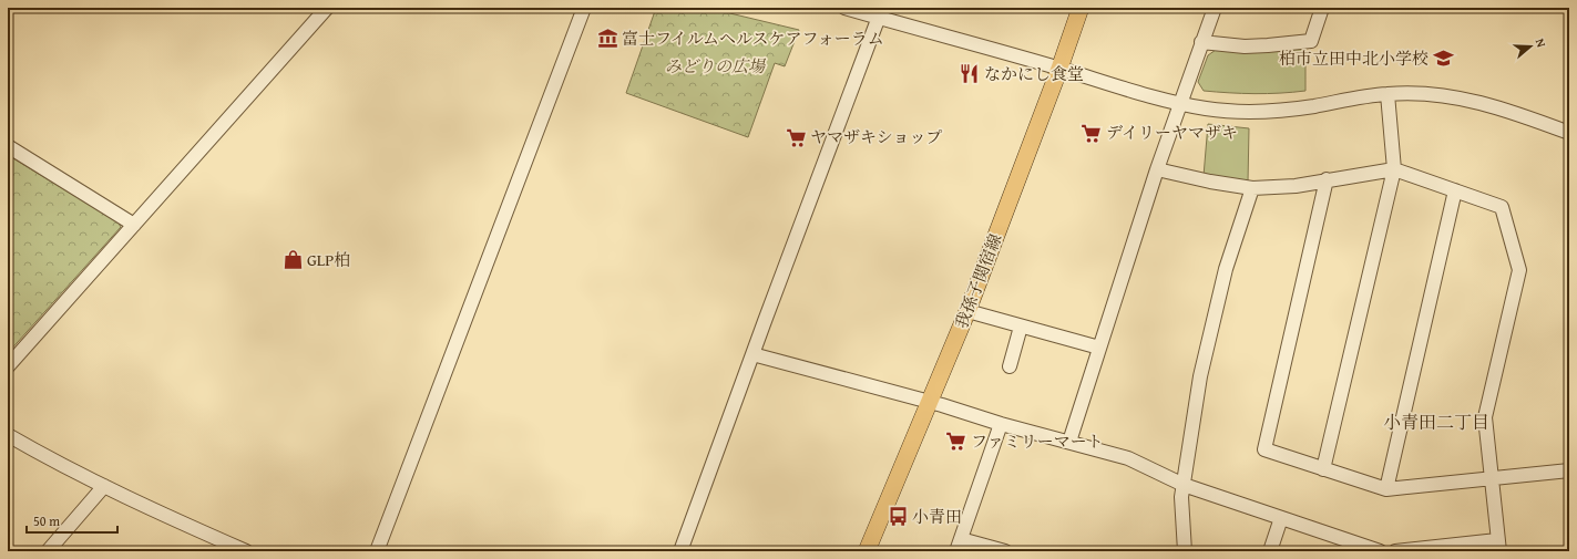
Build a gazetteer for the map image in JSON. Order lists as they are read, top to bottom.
{
  "streets": {
    "main road": ["我孫子関宿線"]
  },
  "districts": ["小青田二丁目"],
  "parks": ["みどりの広場"],
  "places": {
    "museum": ["富士フイルムヘルスケアフォーラム"],
    "school or university": ["柏市立田中北小学校"],
    "restaurant": ["なかにし食堂"],
    "supermarket": ["デイリーヤマザキ", "ヤマザキショップ", "ファミリーマート"],
    "shop": ["GLP柏"],
    "bus stop": ["小青田"]
  },
  "scale_bar": "50 m",
  "north": "right"
}
